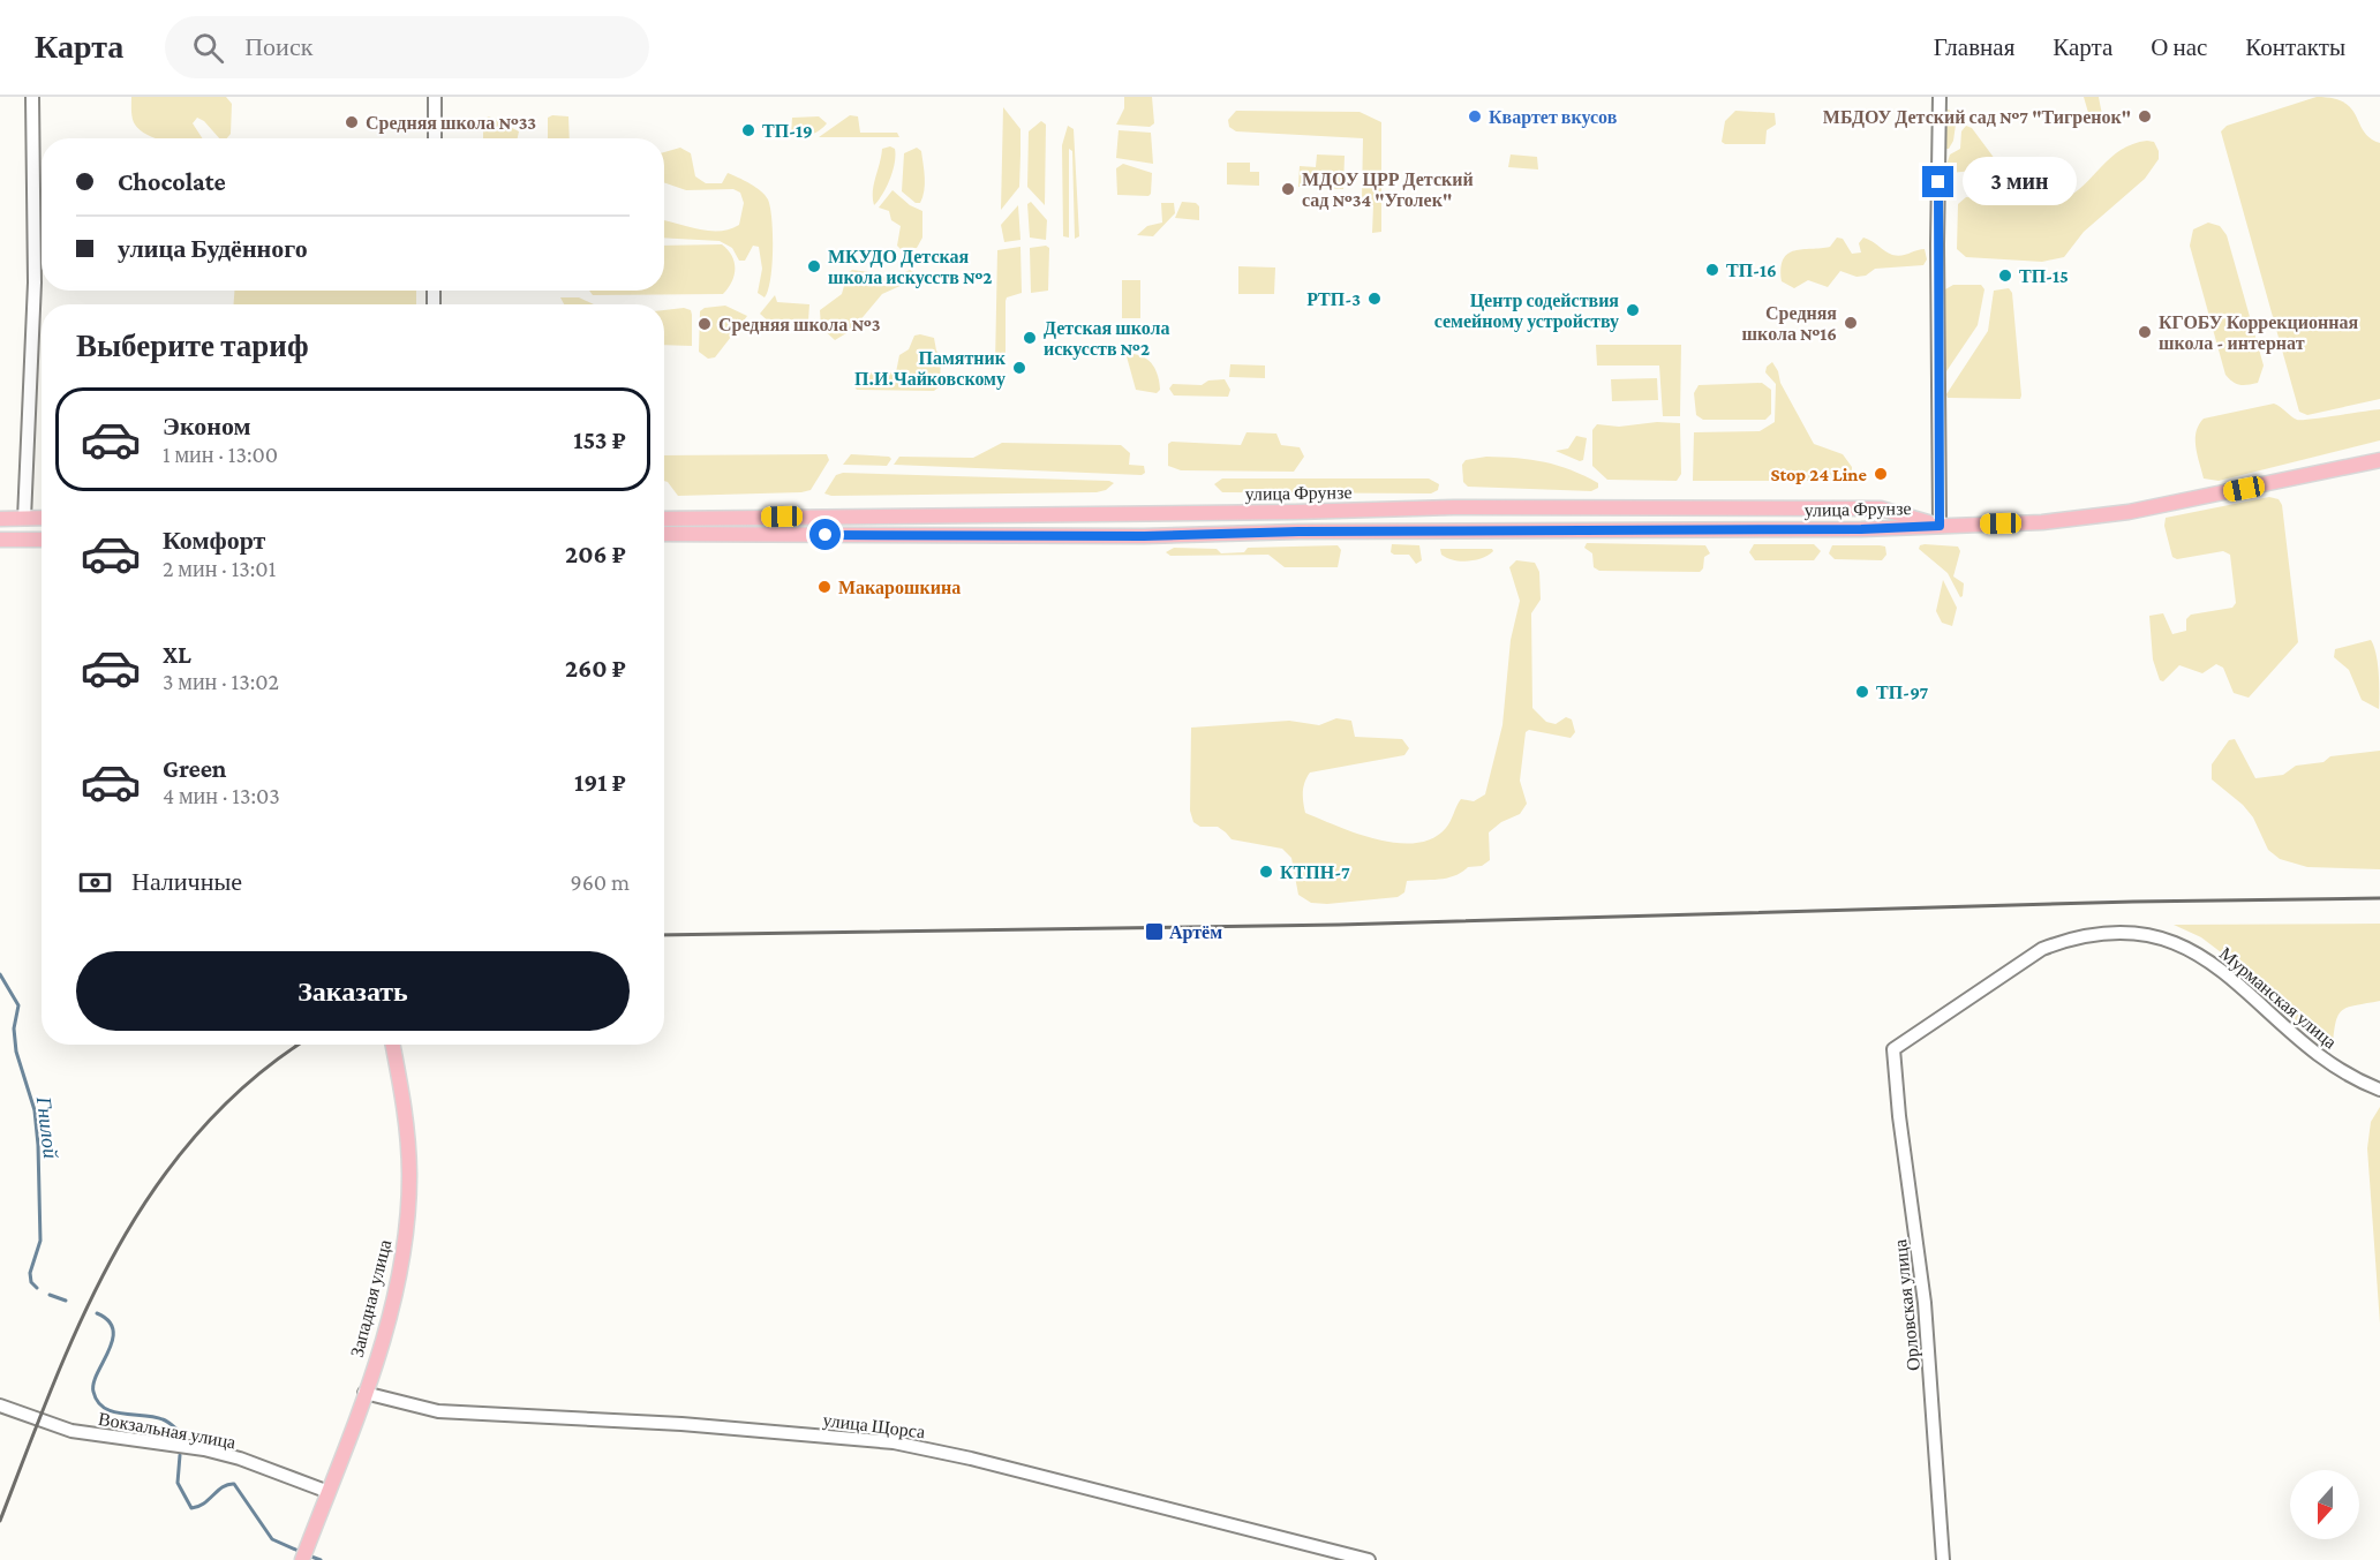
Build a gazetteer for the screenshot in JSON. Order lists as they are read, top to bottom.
{
  "streets": {
    "main road": [
      "улица Фрунзе",
      "Мурманская улица",
      "Западная улица",
      "Орловская улица",
      "улица Щорса",
      "Вокзальная улица"
    ]
  },
  "crossings": [
    ["Мурманская улица", "Орловская улица"],
    ["Западная улица", "улица Щорса"],
    ["Западная улица", "Вокзальная улица"]
  ],
  "water": ["Гнилой"],
  "places": {
    "other": [
      "Квартет вкусов",
      "МБДОУ Детский сад №7 \"Тигренок\"",
      "Средняя школа №33",
      "ТП-19",
      "МДОУ ЦРР Детский сад №34 \"Уголек\"",
      "МКУДО Детская школа искусств №2",
      "ТП-16",
      "ТП-15",
      "РТП-3",
      "Центр содействия семейному устройству",
      "Средняя школа №16",
      "Средняя школа №3",
      "КГОБУ Коррекционная школа - интернат",
      "Детская школа искусств №2",
      "Памятник П.И.Чайковскому",
      "Stop 24 Line",
      "Макарошкина",
      "ТП-97",
      "КТПН-7"
    ],
    "transit": ["Артём"]
  },
  "north": "bottom",
  "page": {
    "header": "Карта",
    "search": "Поиск",
    "nav": [
      "Главная",
      "Карта",
      "О нас",
      "Контакты"
    ],
    "banner": ["Chocolate", "улица Будённого"],
    "bubble": "3 мин",
    "heading": "Выберите тариф",
    "list": [
      {
        "name": "Эконом",
        "note": "1 мин · 13:00",
        "value": "153 ₽"
      },
      {
        "name": "Комфорт",
        "note": "2 мин · 13:01",
        "value": "206 ₽"
      },
      {
        "name": "XL",
        "note": "3 мин · 13:02",
        "value": "260 ₽"
      },
      {
        "name": "Green",
        "note": "4 мин · 13:03",
        "value": "191 ₽"
      }
    ],
    "pay": ["Наличные", "960 m"],
    "buttons": "Заказать"
  }
}
